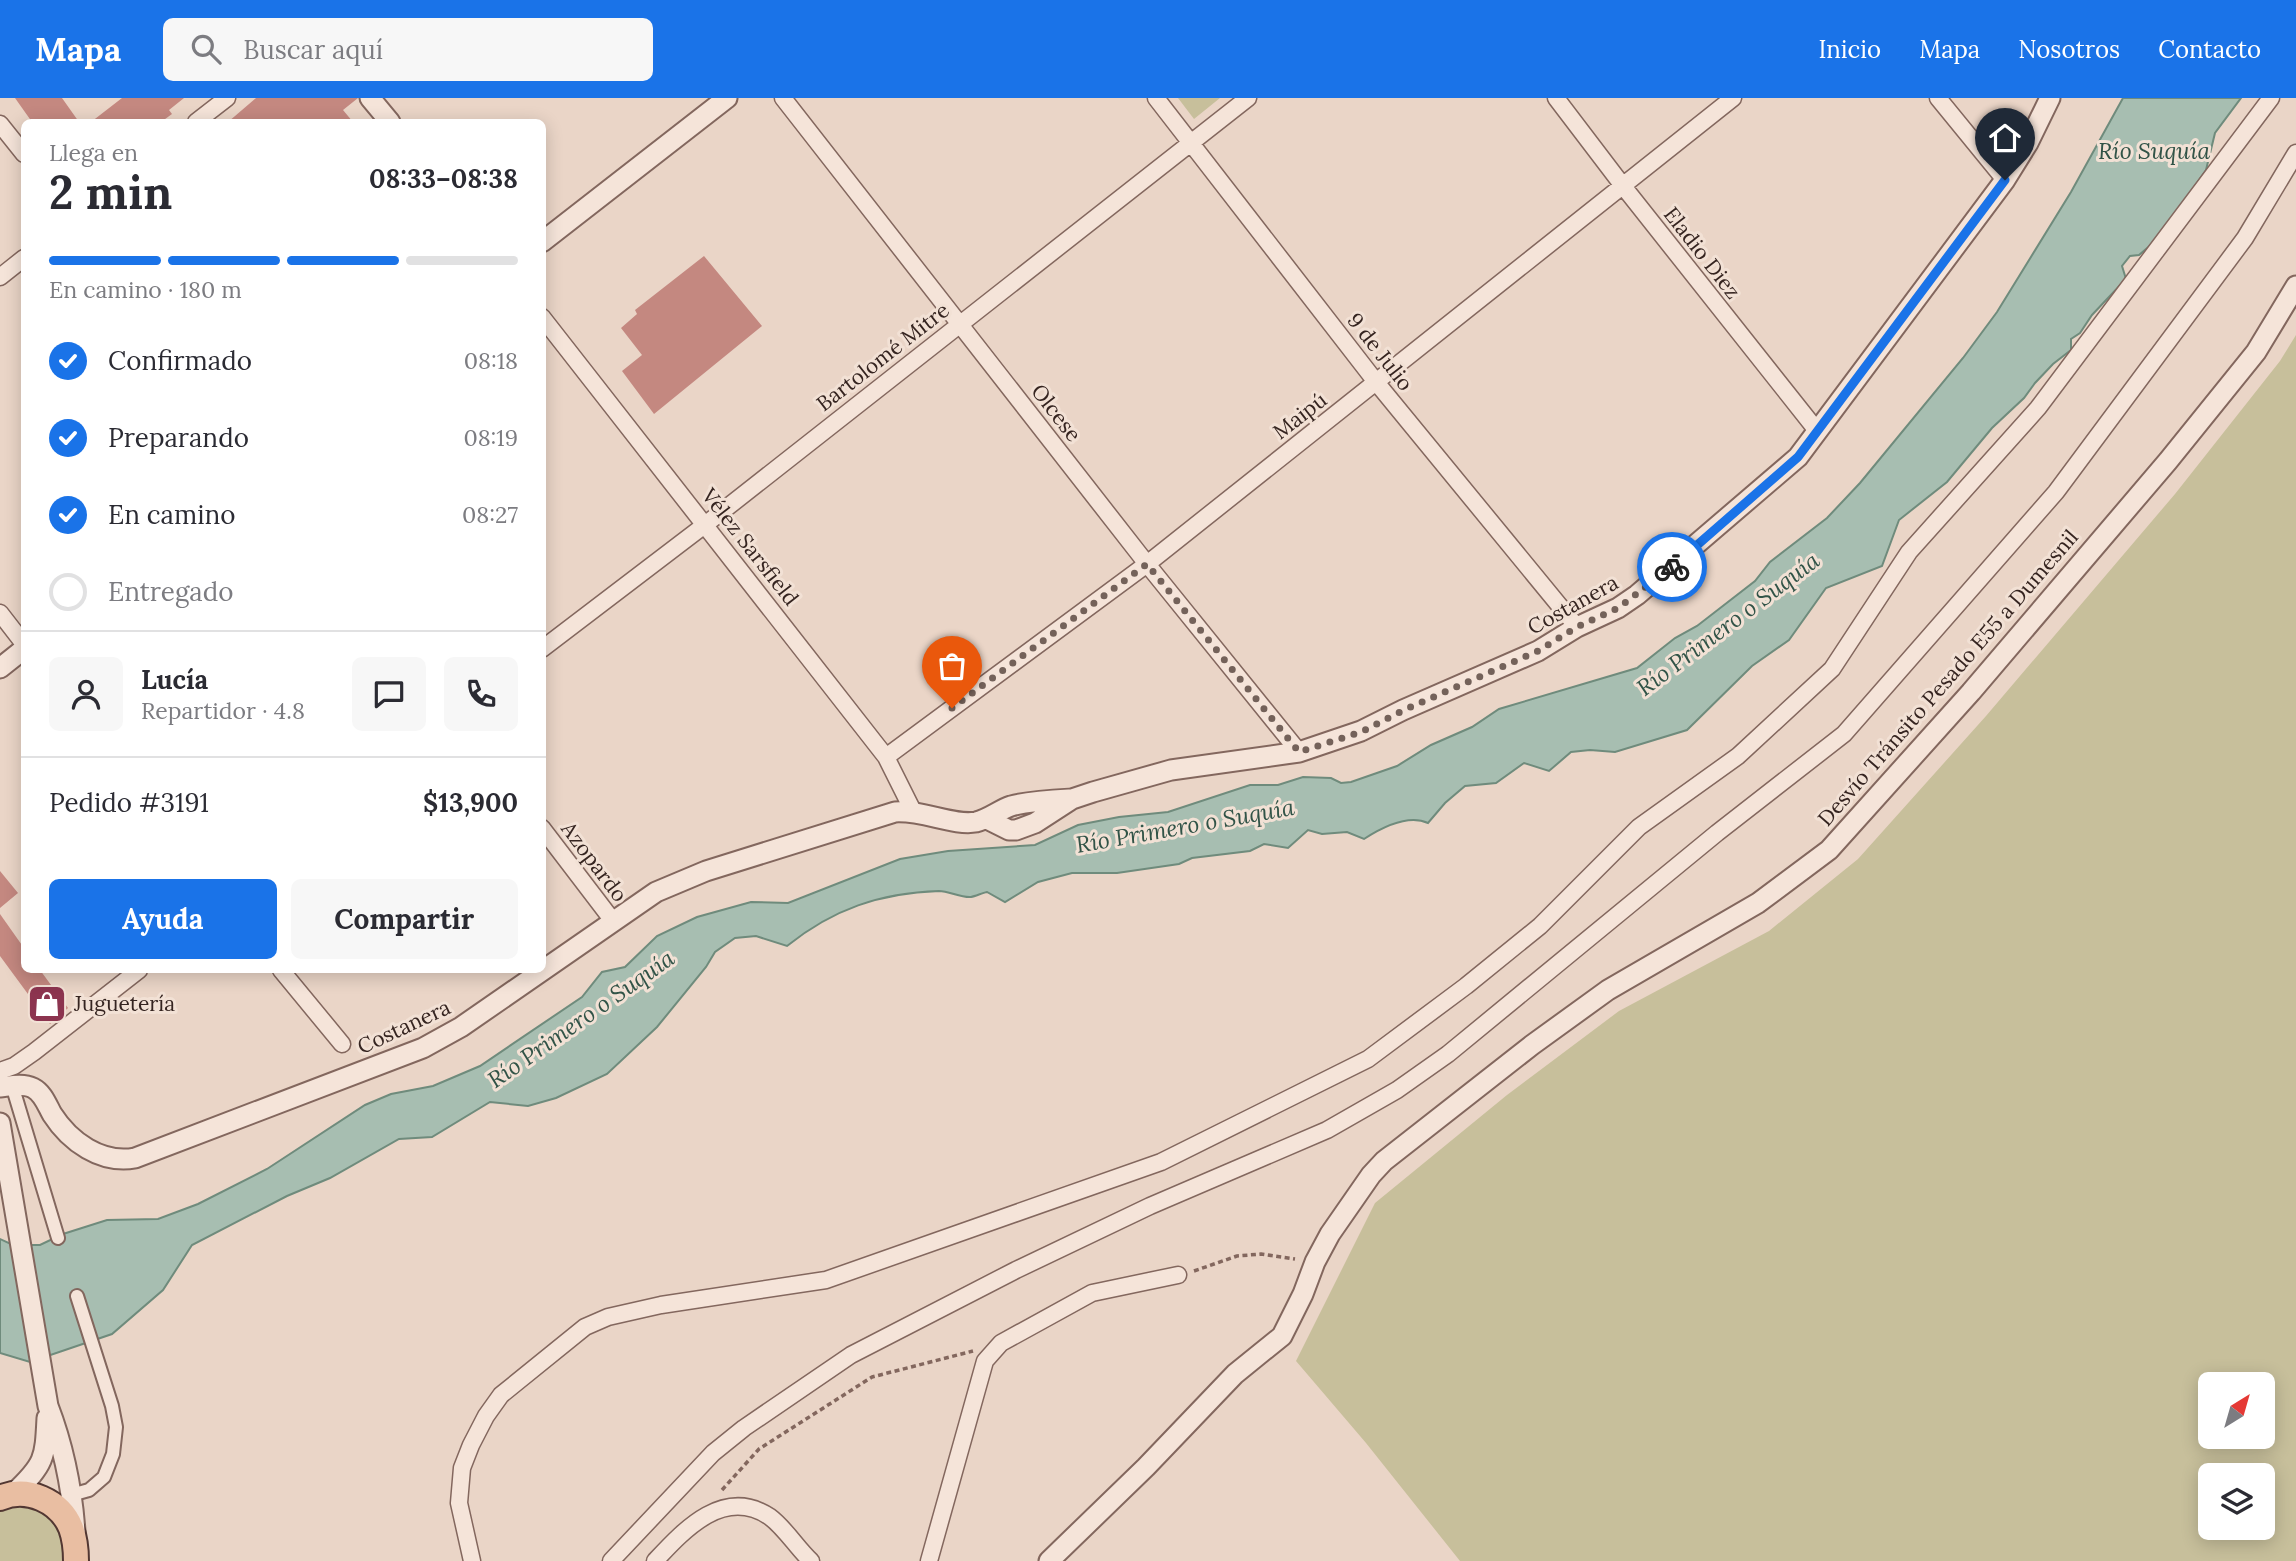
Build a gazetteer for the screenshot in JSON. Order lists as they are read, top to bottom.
{
  "streets": {
    "street": [
      "Eladio Diez",
      "9 de Julio",
      "Bartolomé Mitre",
      "Olcese",
      "Maipú",
      "Vélez Sarsfield",
      "Costanera",
      "Desvío Tránsito Pesado E55 a Dumesnil",
      "Azopardo"
    ]
  },
  "crossings": [
    ["Eladio Diez", "Maipú"],
    ["Eladio Diez", "Costanera"],
    ["9 de Julio", "Bartolomé Mitre"],
    ["9 de Julio", "Maipú"],
    ["9 de Julio", "Costanera"],
    ["Bartolomé Mitre", "Olcese"],
    ["Bartolomé Mitre", "Vélez Sarsfield"],
    ["Olcese", "Maipú"],
    ["Olcese", "Costanera"],
    ["Maipú", "Vélez Sarsfield"],
    ["Vélez Sarsfield", "Costanera"],
    ["Costanera", "Azopardo"]
  ],
  "water": ["Río Suquía", "Río Primero o Suquía"],
  "places": {
    "shop": ["Juguetería"]
  },
  "north": "top right",
  "page": {
    "header": "Mapa",
    "search": "Buscar aquí",
    "nav": [
      "Inicio",
      "Mapa",
      "Nosotros",
      "Contacto"
    ],
    "heading": ["2 min", "Llega en", "08:33–08:38"],
    "panel": [
      "Lucía",
      "Repartidor · 4.8",
      "Pedido #3191",
      "$13,900"
    ],
    "bar": "En camino · 180 m",
    "list": [
      ["Confirmado", "08:18"],
      ["Preparando", "08:19"],
      ["En camino", "08:27"],
      "Entregado"
    ],
    "buttons": ["Ayuda", "Compartir"]
  }
}
